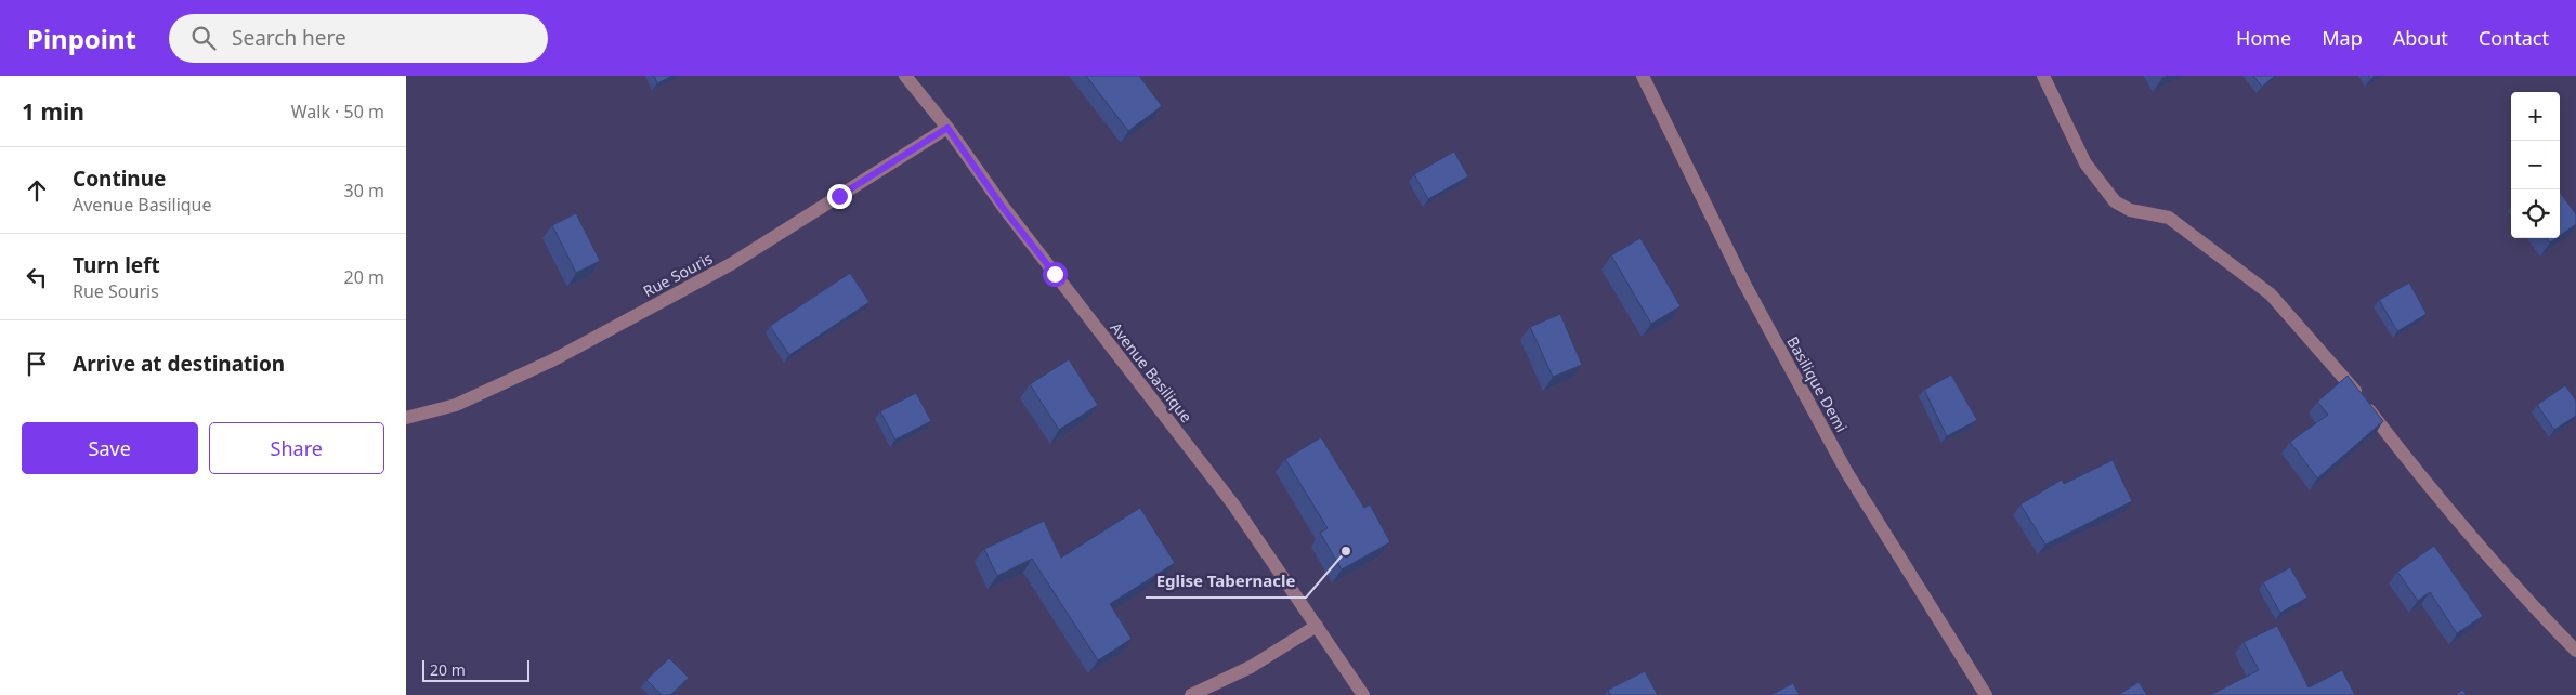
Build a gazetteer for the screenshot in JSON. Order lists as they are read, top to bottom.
{
  "streets": {
    "street": ["Rue Souris", "Avenue Basilique", "Basilique Demi"]
  },
  "crossings": [
    ["Rue Souris", "Avenue Basilique"]
  ],
  "places": ["Eglise Tabernacle"],
  "scale_bar": "20 m",
  "page": {
    "header": "Pinpoint",
    "search": "Search here",
    "nav": [
      "Home",
      "Map",
      "About",
      "Contact"
    ],
    "heading": ["1 min", "Walk · 50 m"],
    "map_buttons": ["+", "−"],
    "list": [
      ["Continue", "Avenue Basilique", "30 m"],
      ["Turn left", "Rue Souris", "20 m"],
      "Arrive at destination"
    ],
    "buttons": ["Save", "Share"],
    "scale": "20 m"
  }
}
